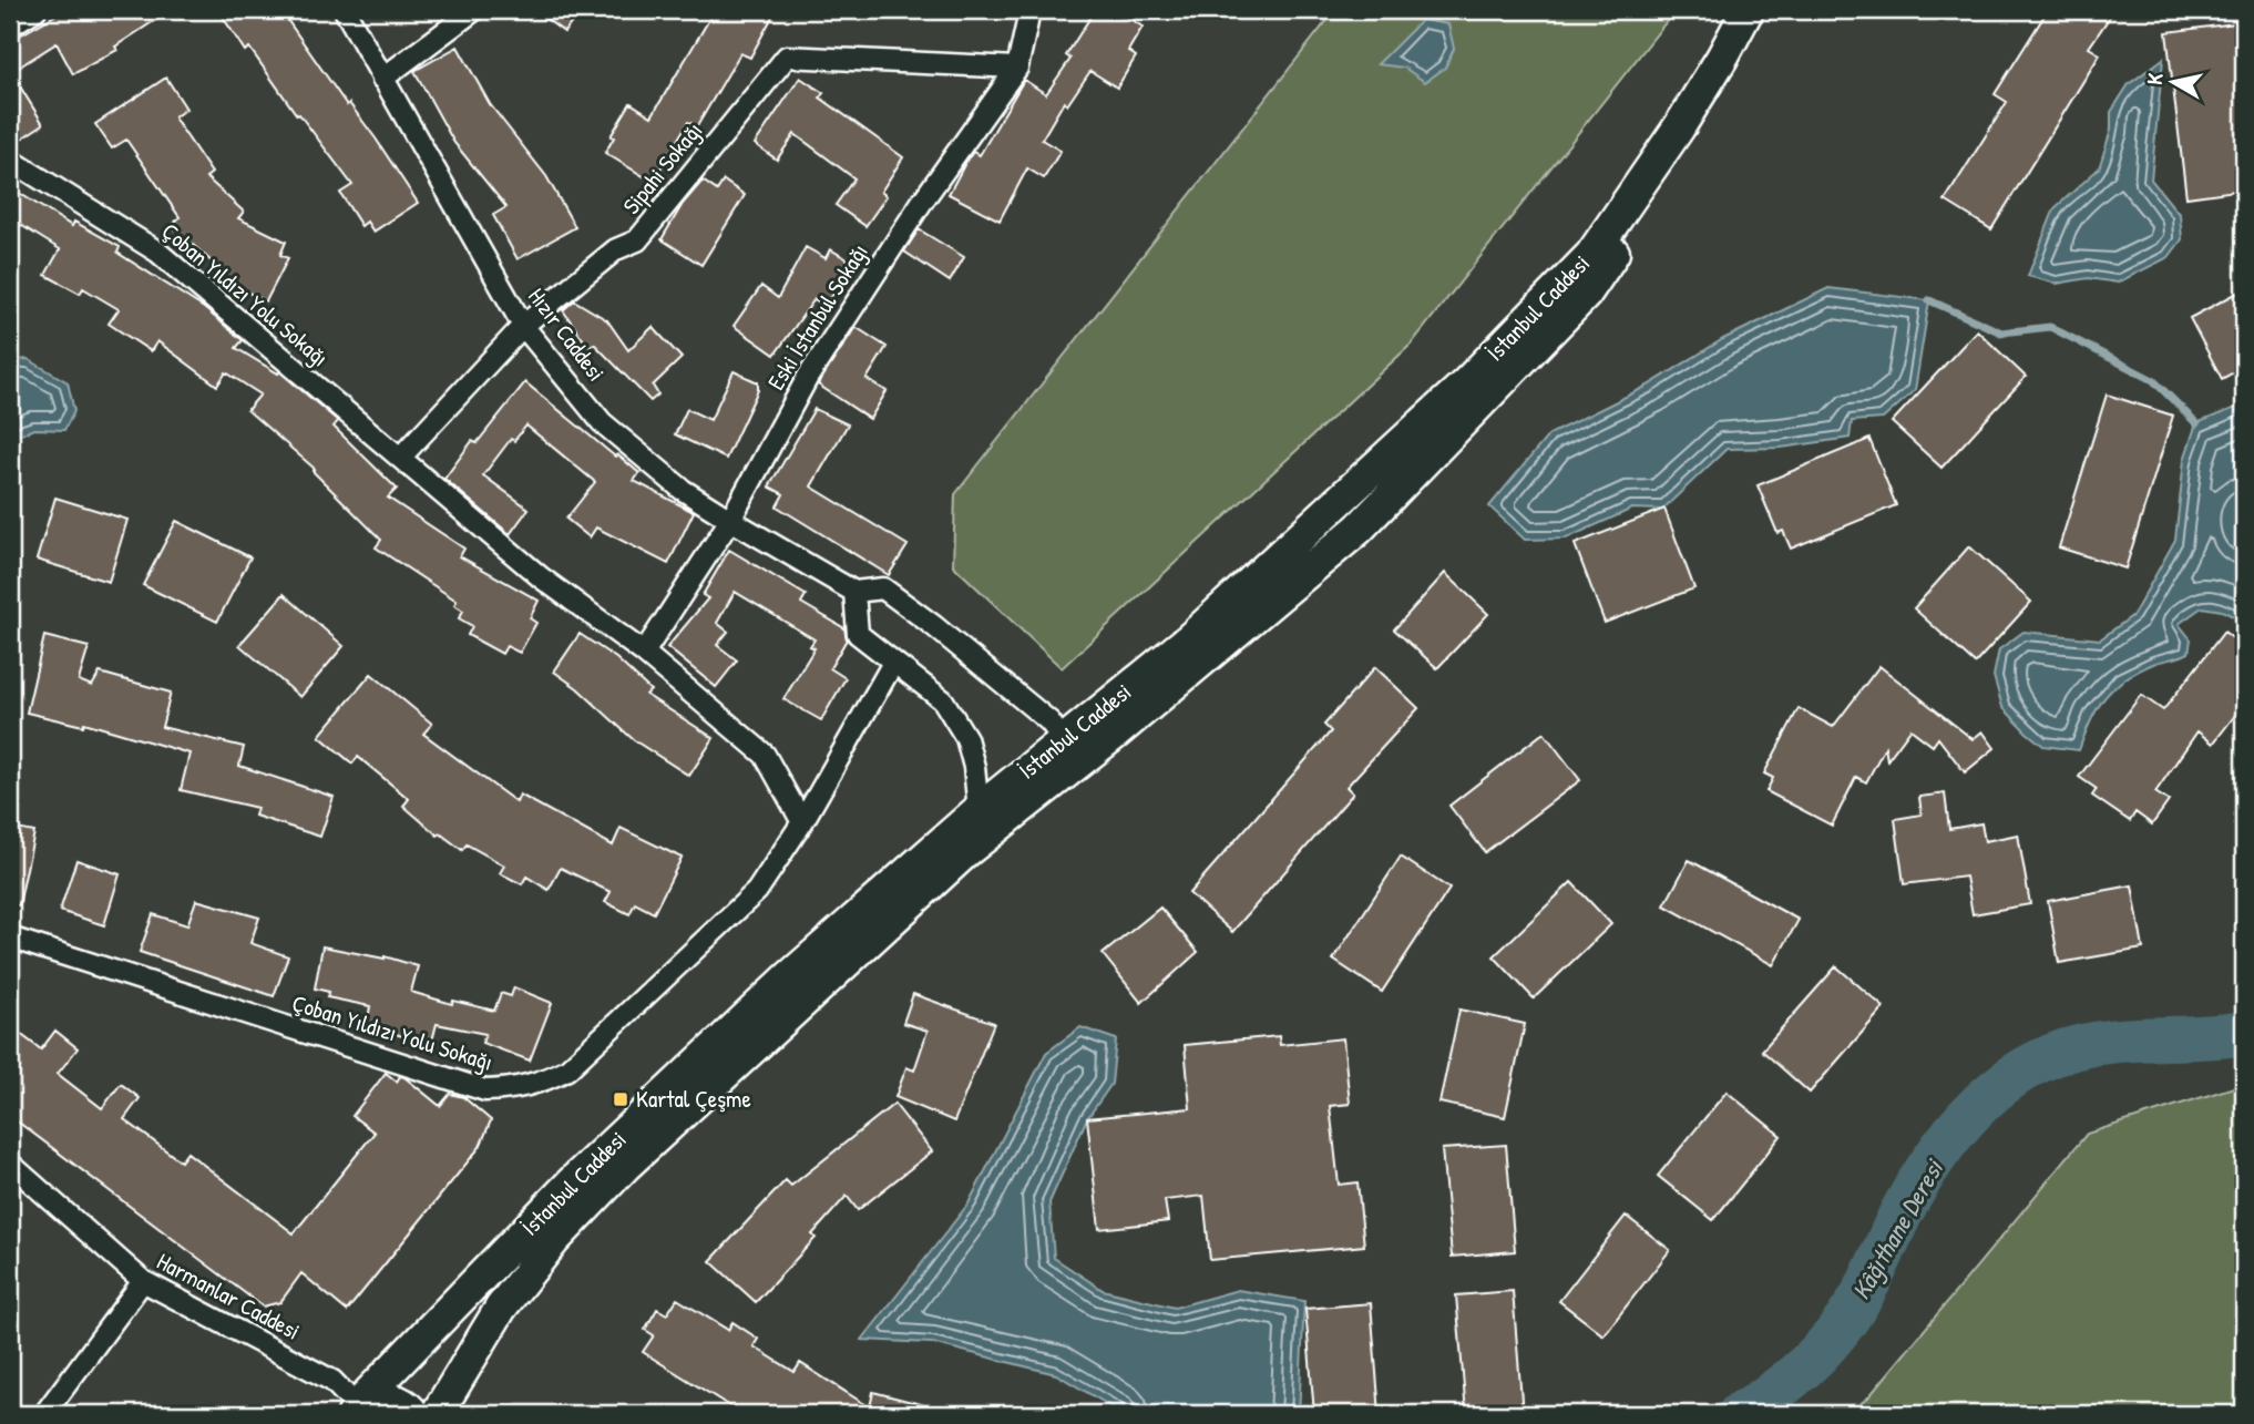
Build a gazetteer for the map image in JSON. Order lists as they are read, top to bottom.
{
  "streets": {
    "main road": ["İstanbul Caddesi"],
    "street": [
      "Sipahi Sokağı",
      "Çoban Yıldızı Yolu Sokağı",
      "Eski İstanbul Sokağı",
      "Hızır Caddesi",
      "Harmanlar Caddesi"
    ]
  },
  "crossings": [
    ["Sipahi Sokağı", "Çoban Yıldızı Yolu Sokağı"],
    ["Sipahi Sokağı", "Eski İstanbul Sokağı"],
    ["Sipahi Sokağı", "Hızır Caddesi"],
    ["Çoban Yıldızı Yolu Sokağı", "Eski İstanbul Sokağı"],
    ["İstanbul Caddesi", "Hızır Caddesi"],
    ["İstanbul Caddesi", "Harmanlar Caddesi"],
    ["Eski İstanbul Sokağı", "Hızır Caddesi"]
  ],
  "water": ["Kâğıthane Deresi"],
  "places": {
    "transit": ["Kartal Çeşme"]
  },
  "north": "left"
}
